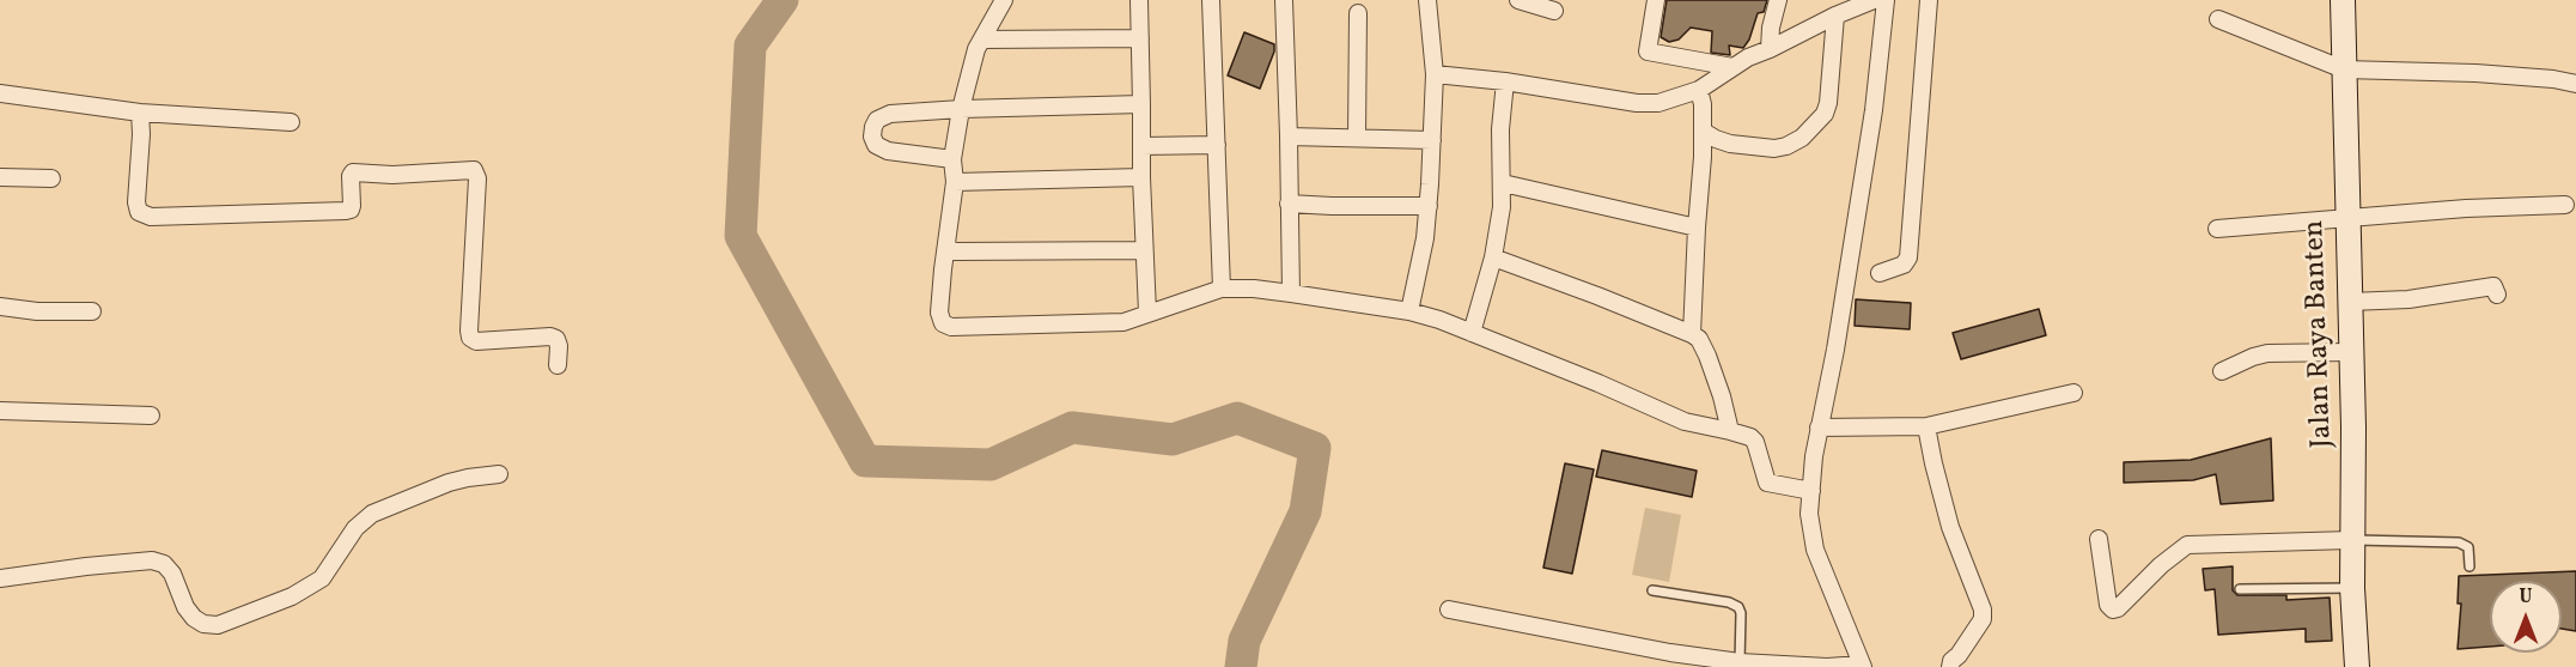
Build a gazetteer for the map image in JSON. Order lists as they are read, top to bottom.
{
  "streets": {
    "main road": ["Jalan Raya Banten"]
  },
  "north": "top"
}
